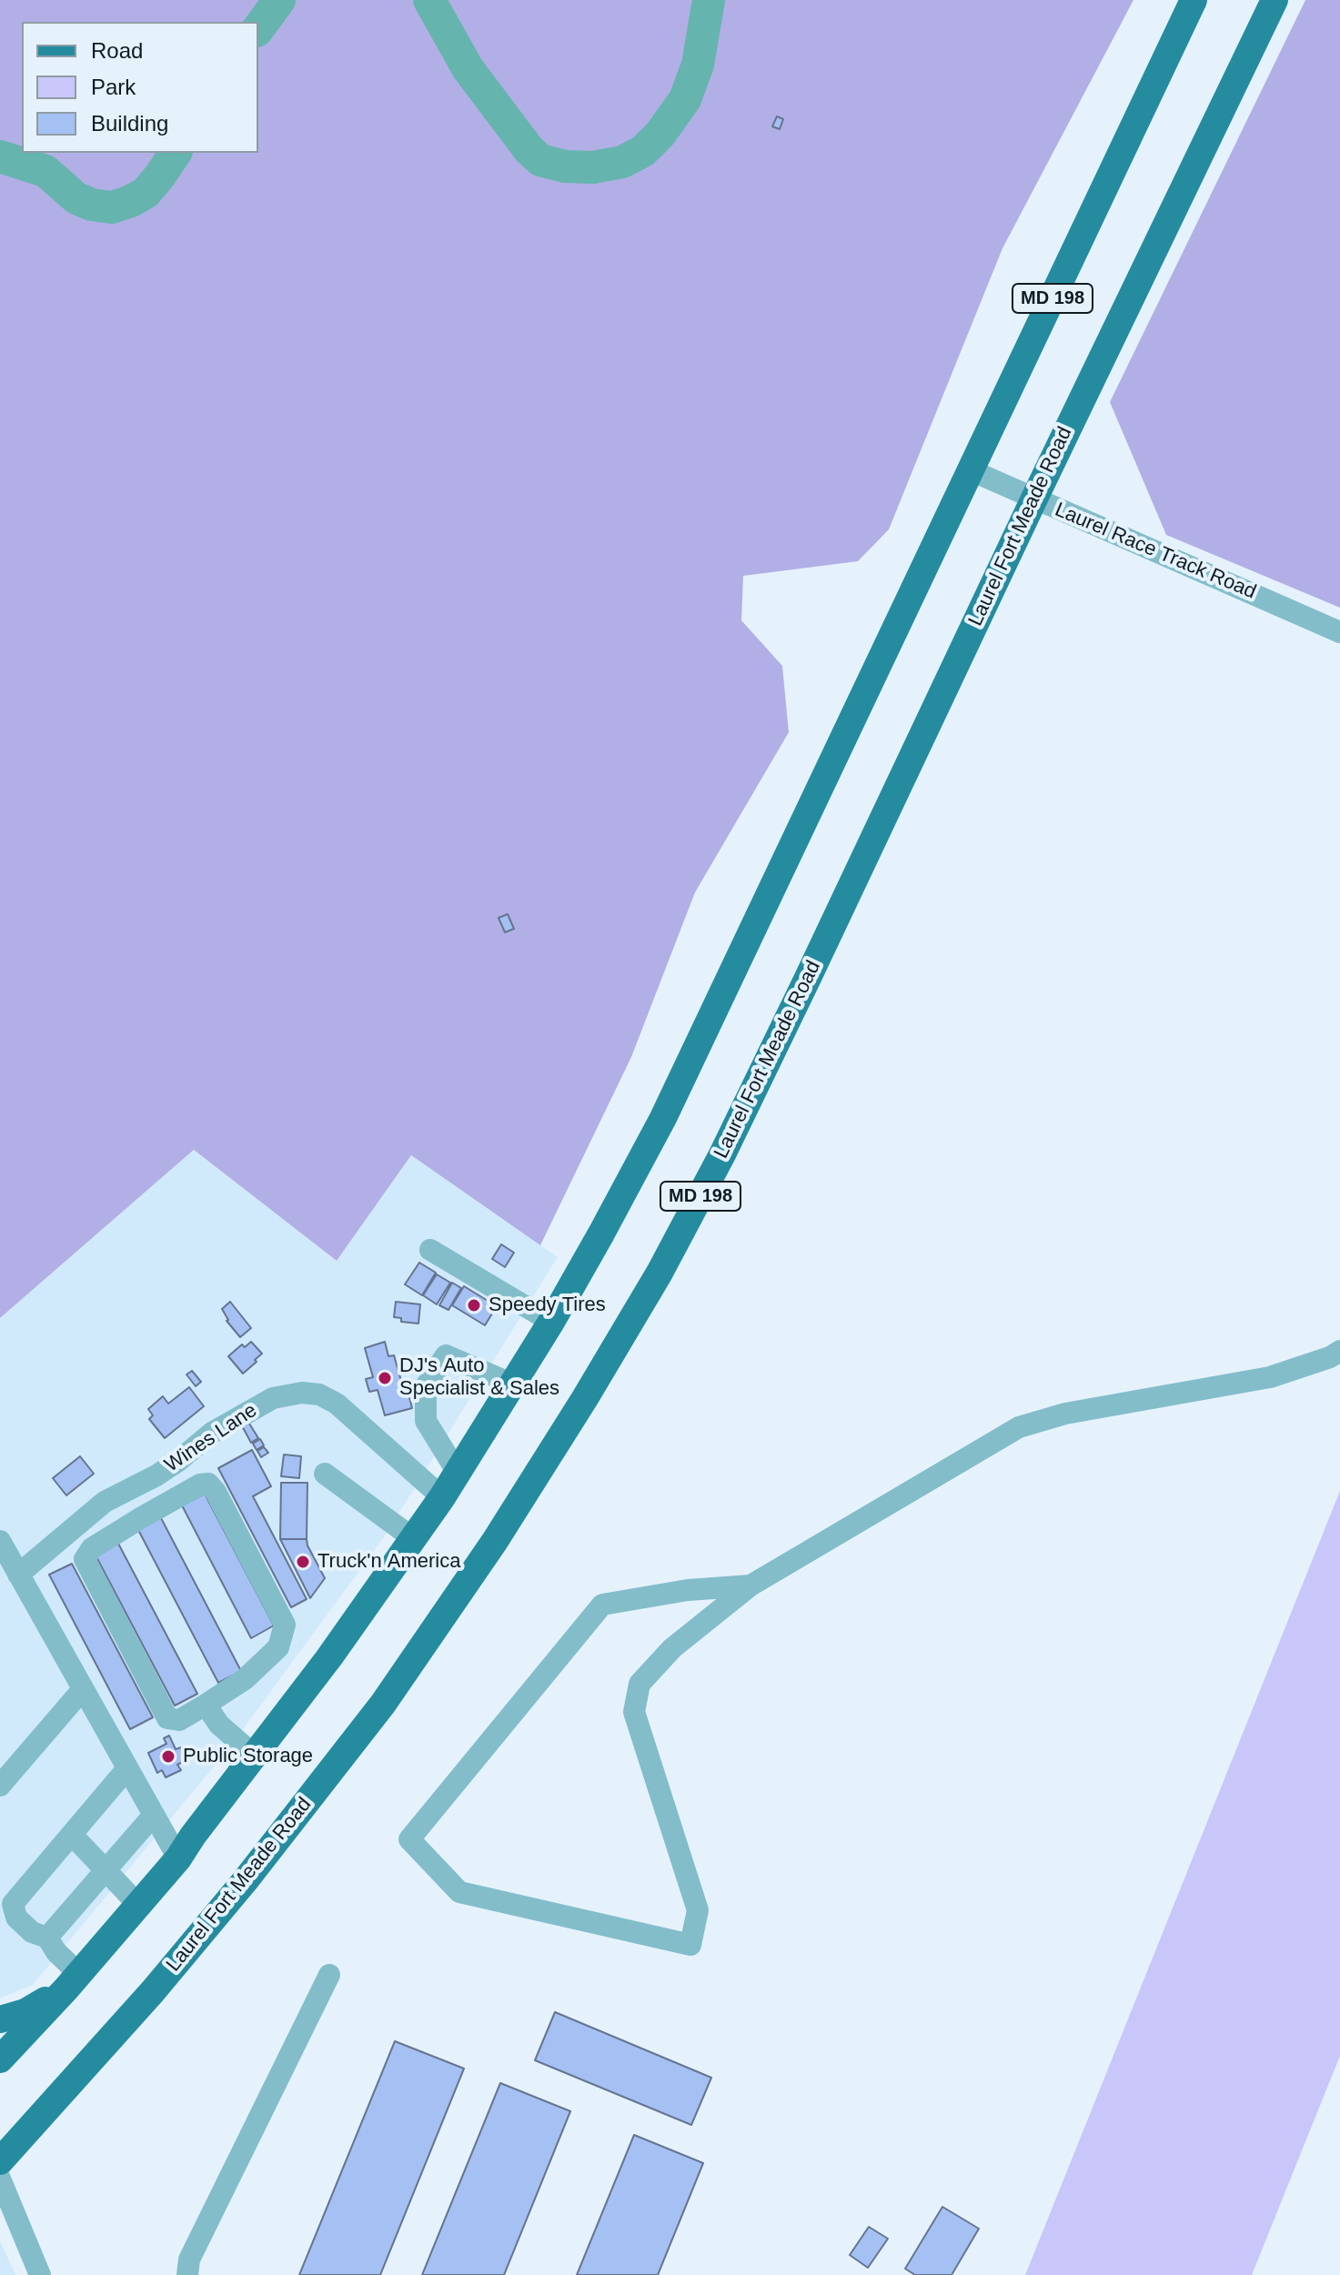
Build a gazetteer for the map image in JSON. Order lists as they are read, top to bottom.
{
  "streets": {
    "main road": ["MD 198", "Laurel Fort Meade Road"],
    "street": ["Laurel Race Track Road", "Wines Lane"]
  },
  "crossings": [
    ["MD 198", "Laurel Race Track Road"],
    ["MD 198", "Wines Lane"],
    ["Laurel Fort Meade Road", "Laurel Race Track Road"]
  ],
  "places": [
    "Speedy Tires",
    "DJ's Auto Specialist & Sales",
    "Truck'n America",
    "Public Storage"
  ],
  "legend": ["Road", "Park", "Building"]
}
